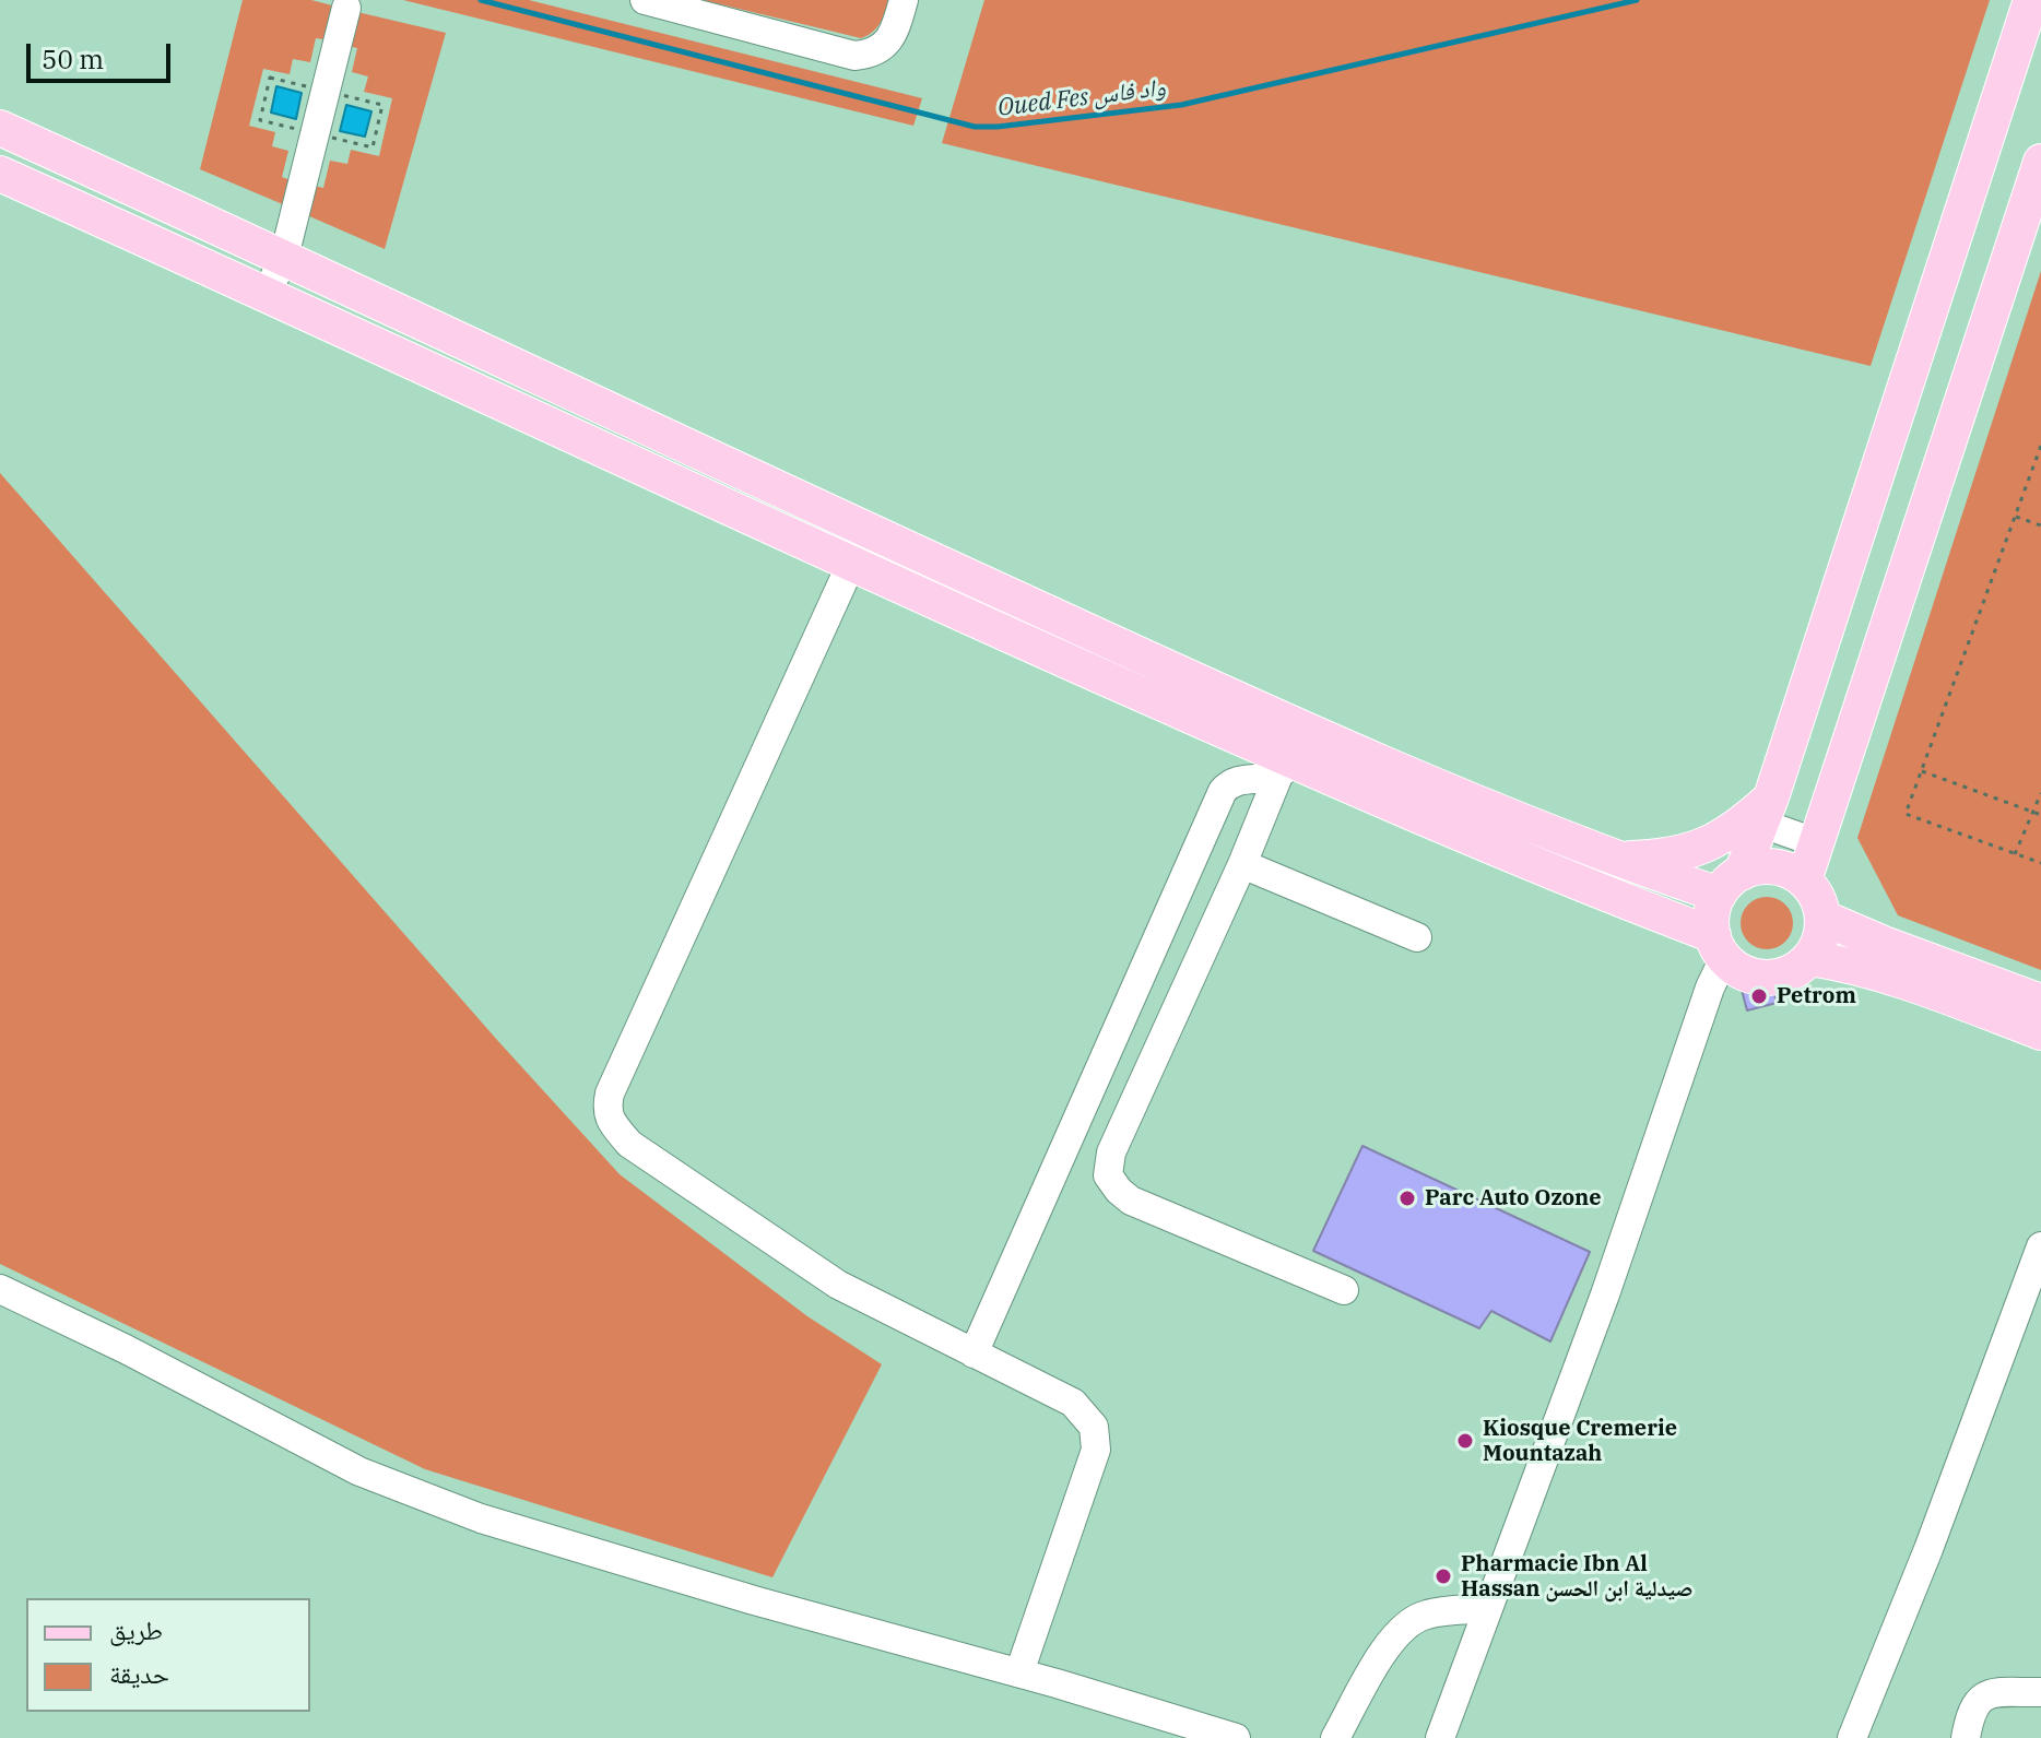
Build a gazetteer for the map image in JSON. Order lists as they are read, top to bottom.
{
  "water": ["Oued Fes واد فاس"],
  "places": [
    "Petrom",
    "Parc Auto Ozone",
    "Kiosque Cremerie Mountazah",
    "Pharmacie Ibn Al Hassan صيدلية ابن الحسن"
  ],
  "legend": ["طريق", "حديقة"],
  "scale_bar": "50 m"
}
